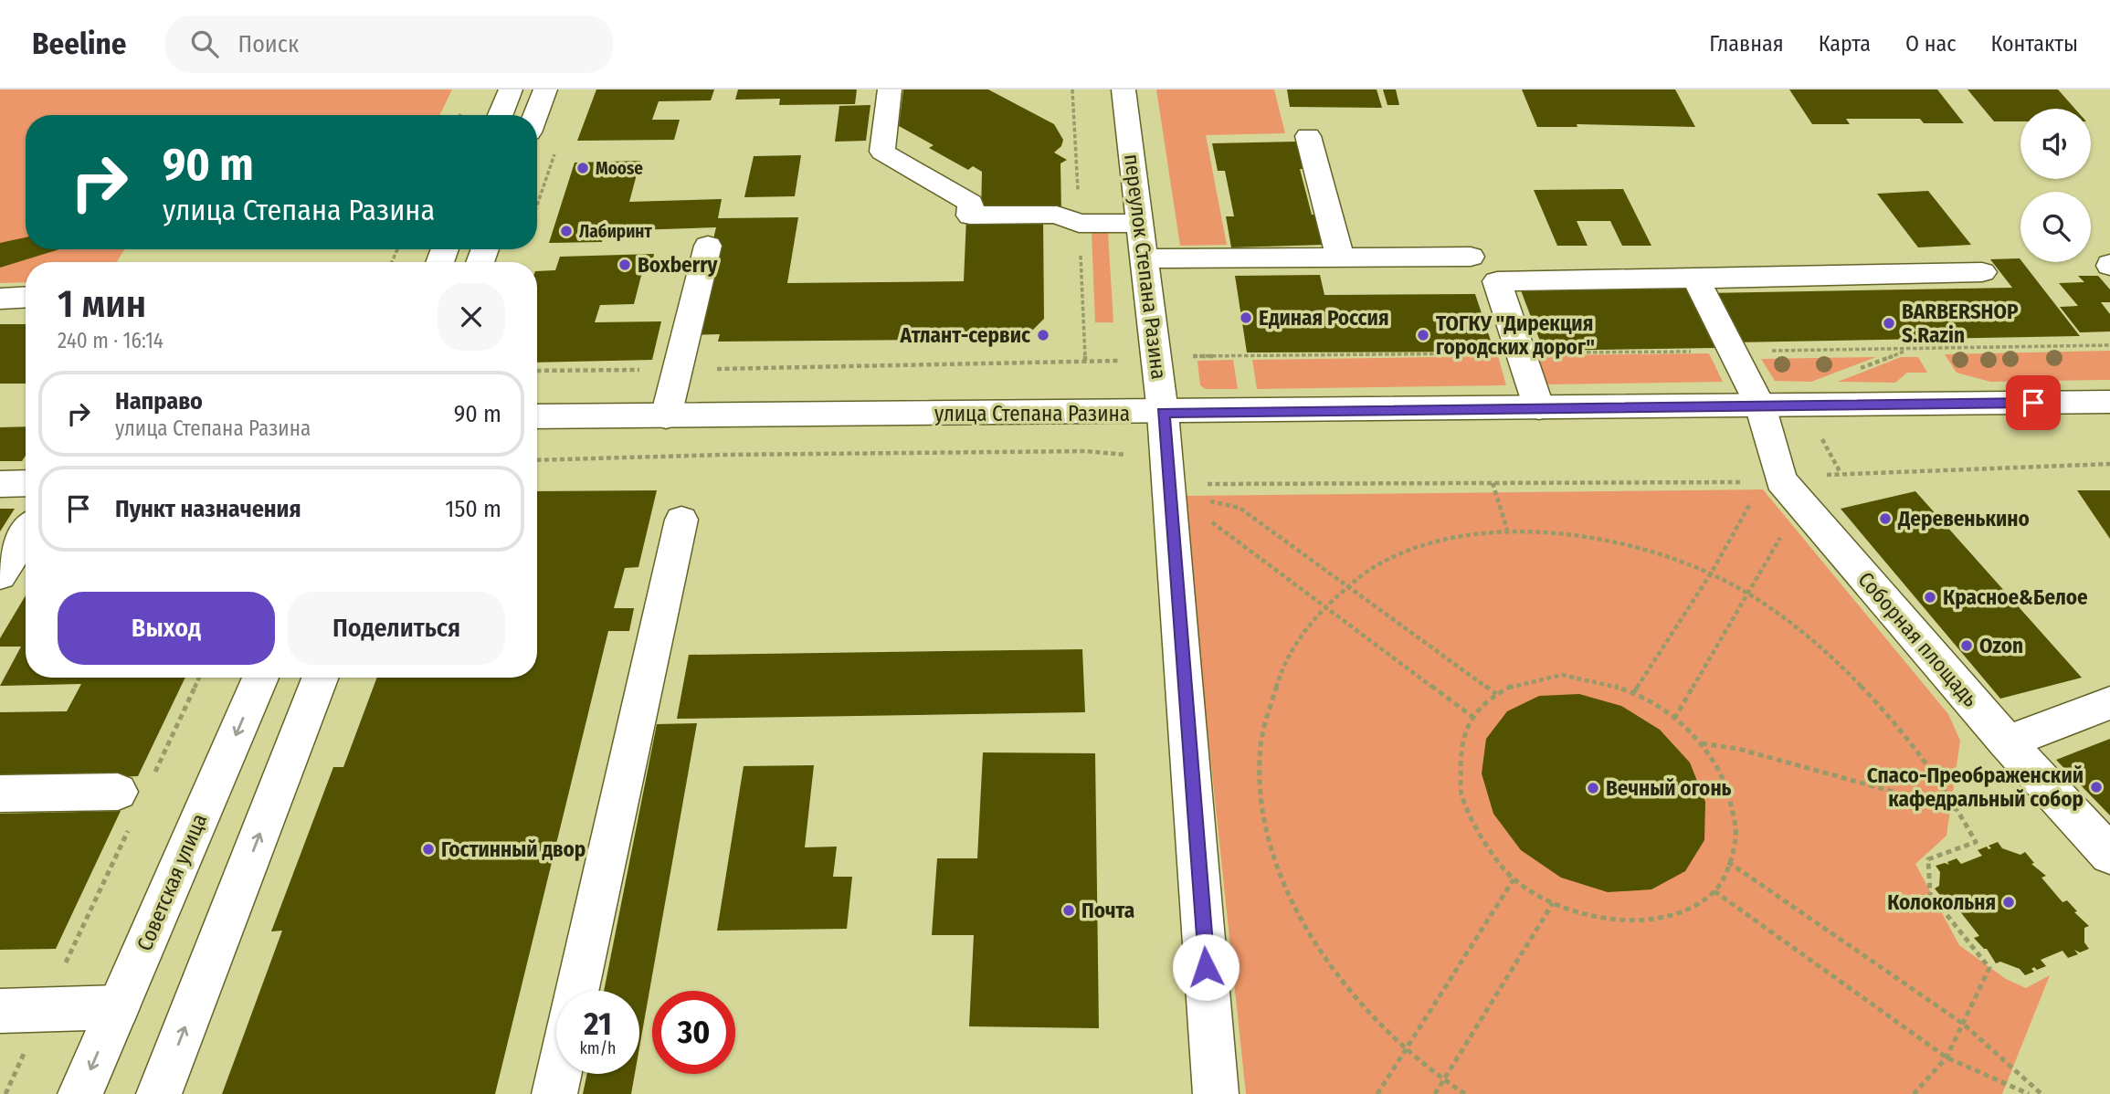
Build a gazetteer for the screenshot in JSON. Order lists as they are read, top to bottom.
{
  "streets": {
    "main road": [
      "переулок Степана Разина",
      "улица Степана Разина",
      "Соборная площадь",
      "Советская улица"
    ]
  },
  "crossings": [
    ["переулок Степана Разина", "улица Степана Разина"],
    ["улица Степана Разина", "Соборная площадь"]
  ],
  "places": [
    "Moose",
    "Лабиринт",
    "Boxberry",
    "Единая Россия",
    "BARBERSHOP S.Razin",
    "Атлант-сервис",
    "ТОГКУ \"Дирекция городских дорог\"",
    "Деревенькино",
    "Красное&Белое",
    "Ozon",
    "Спасо-Преображенский кафедральный собор",
    "Вечный огонь",
    "Гостинный двор",
    "Колокольня",
    "Почта"
  ],
  "page": {
    "header": "Beeline",
    "search": "Поиск",
    "nav": [
      "Главная",
      "Карта",
      "О нас",
      "Контакты"
    ],
    "turn": ["90 m", "улица Степана Разина"],
    "heading": ["1 мин", "240 m · 16:14"],
    "list": [
      {
        "name": "Направо",
        "note": "улица Степана Разина",
        "value": "90 m"
      },
      {
        "name": "Пункт назначения",
        "value": "150 m"
      }
    ],
    "buttons": ["Выход", "Поделиться"],
    "speed": "21 km/h",
    "limit": "30"
  }
}
